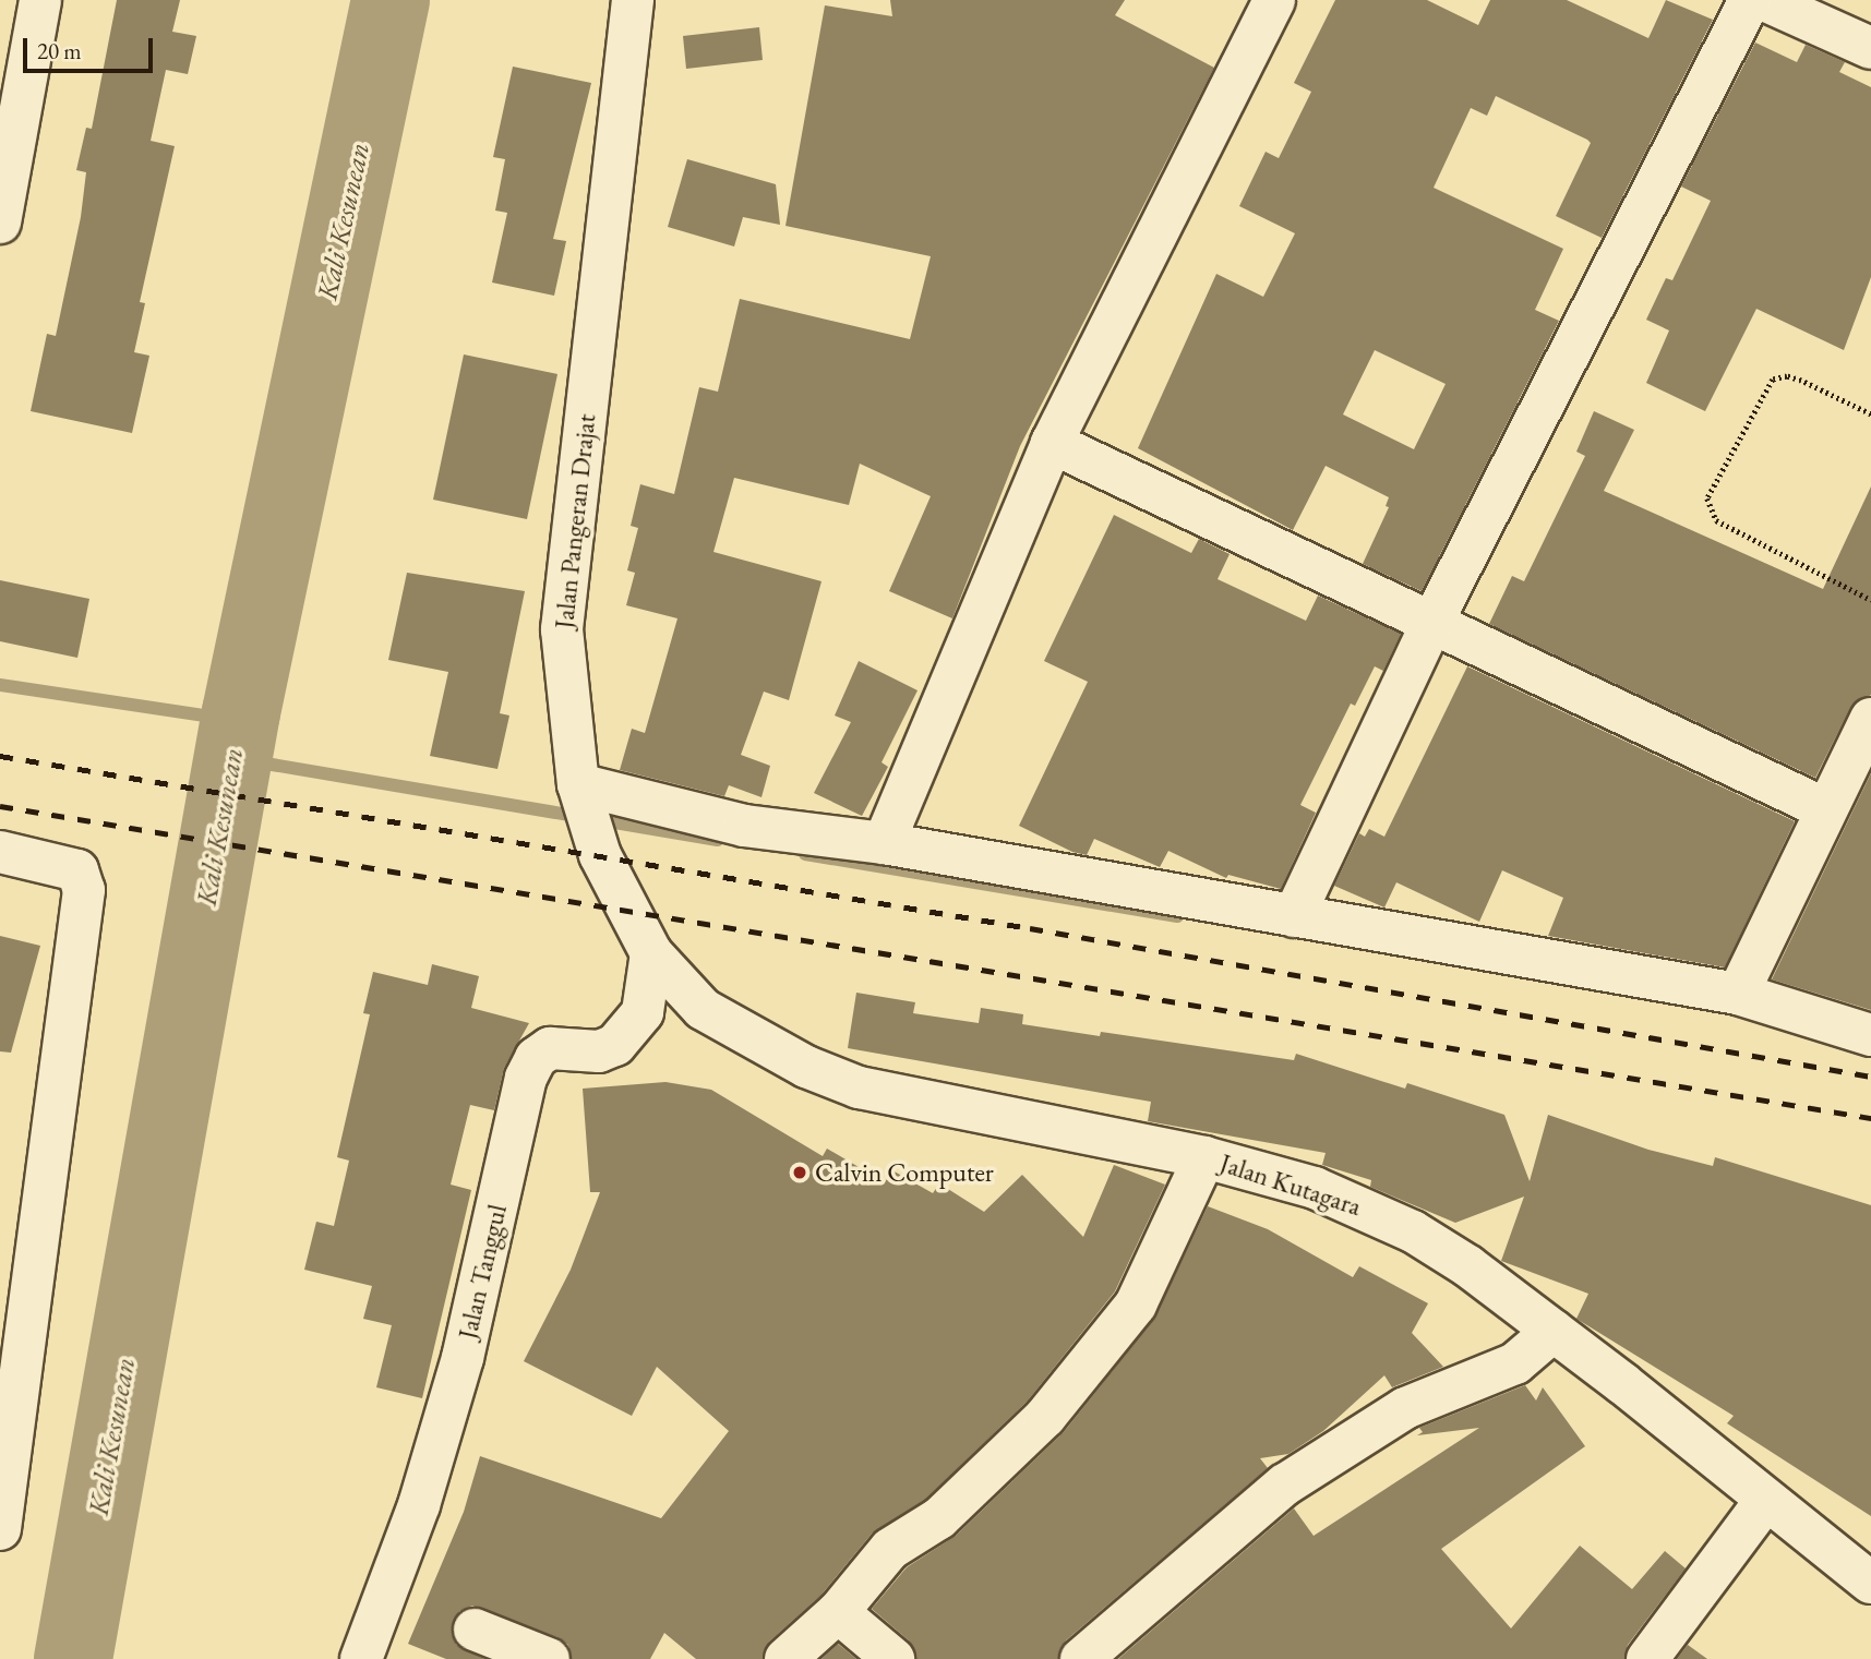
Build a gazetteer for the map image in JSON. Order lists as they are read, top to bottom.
{
  "streets": {
    "street": ["Jalan Pangeran Drajat", "Jalan Kutagara", "Jalan Tanggul"]
  },
  "crossings": [
    ["Jalan Pangeran Drajat", "Jalan Kutagara"],
    ["Jalan Pangeran Drajat", "Jalan Tanggul"]
  ],
  "water": ["Kali Kesunean"],
  "places": ["Calvin Computer"],
  "scale_bar": "20 m"
}
